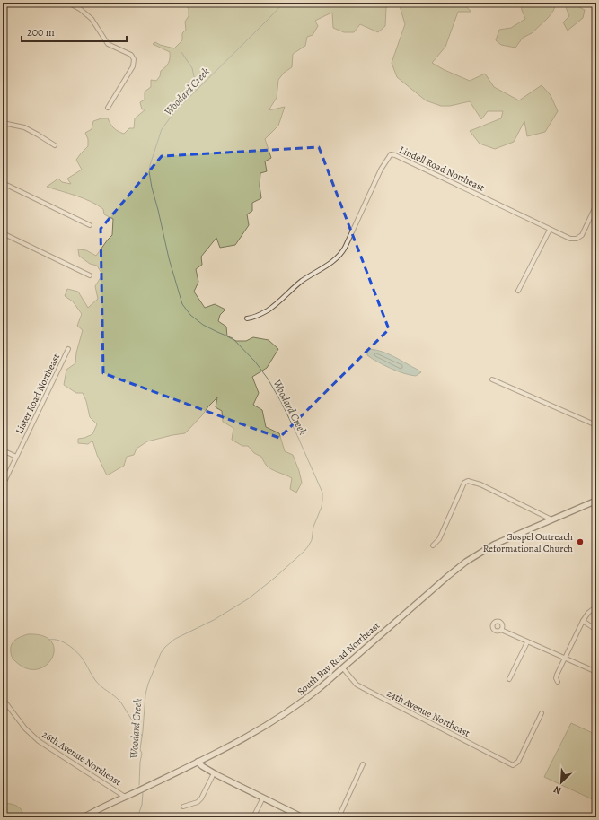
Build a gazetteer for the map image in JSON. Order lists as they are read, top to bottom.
{
  "streets": {
    "street": [
      "Lindell Road Northeast",
      "Lister Road Northeast",
      "South Bay Road Northeast",
      "24th Avenue Northeast",
      "26th Avenue Northeast"
    ]
  },
  "crossings": [
    ["South Bay Road Northeast", "24th Avenue Northeast"],
    ["South Bay Road Northeast", "26th Avenue Northeast"]
  ],
  "water": ["Woodard Creek"],
  "places": ["Gospel Outreach Reformational Church"],
  "scale_bar": "200 m",
  "north": "bottom left"
}
